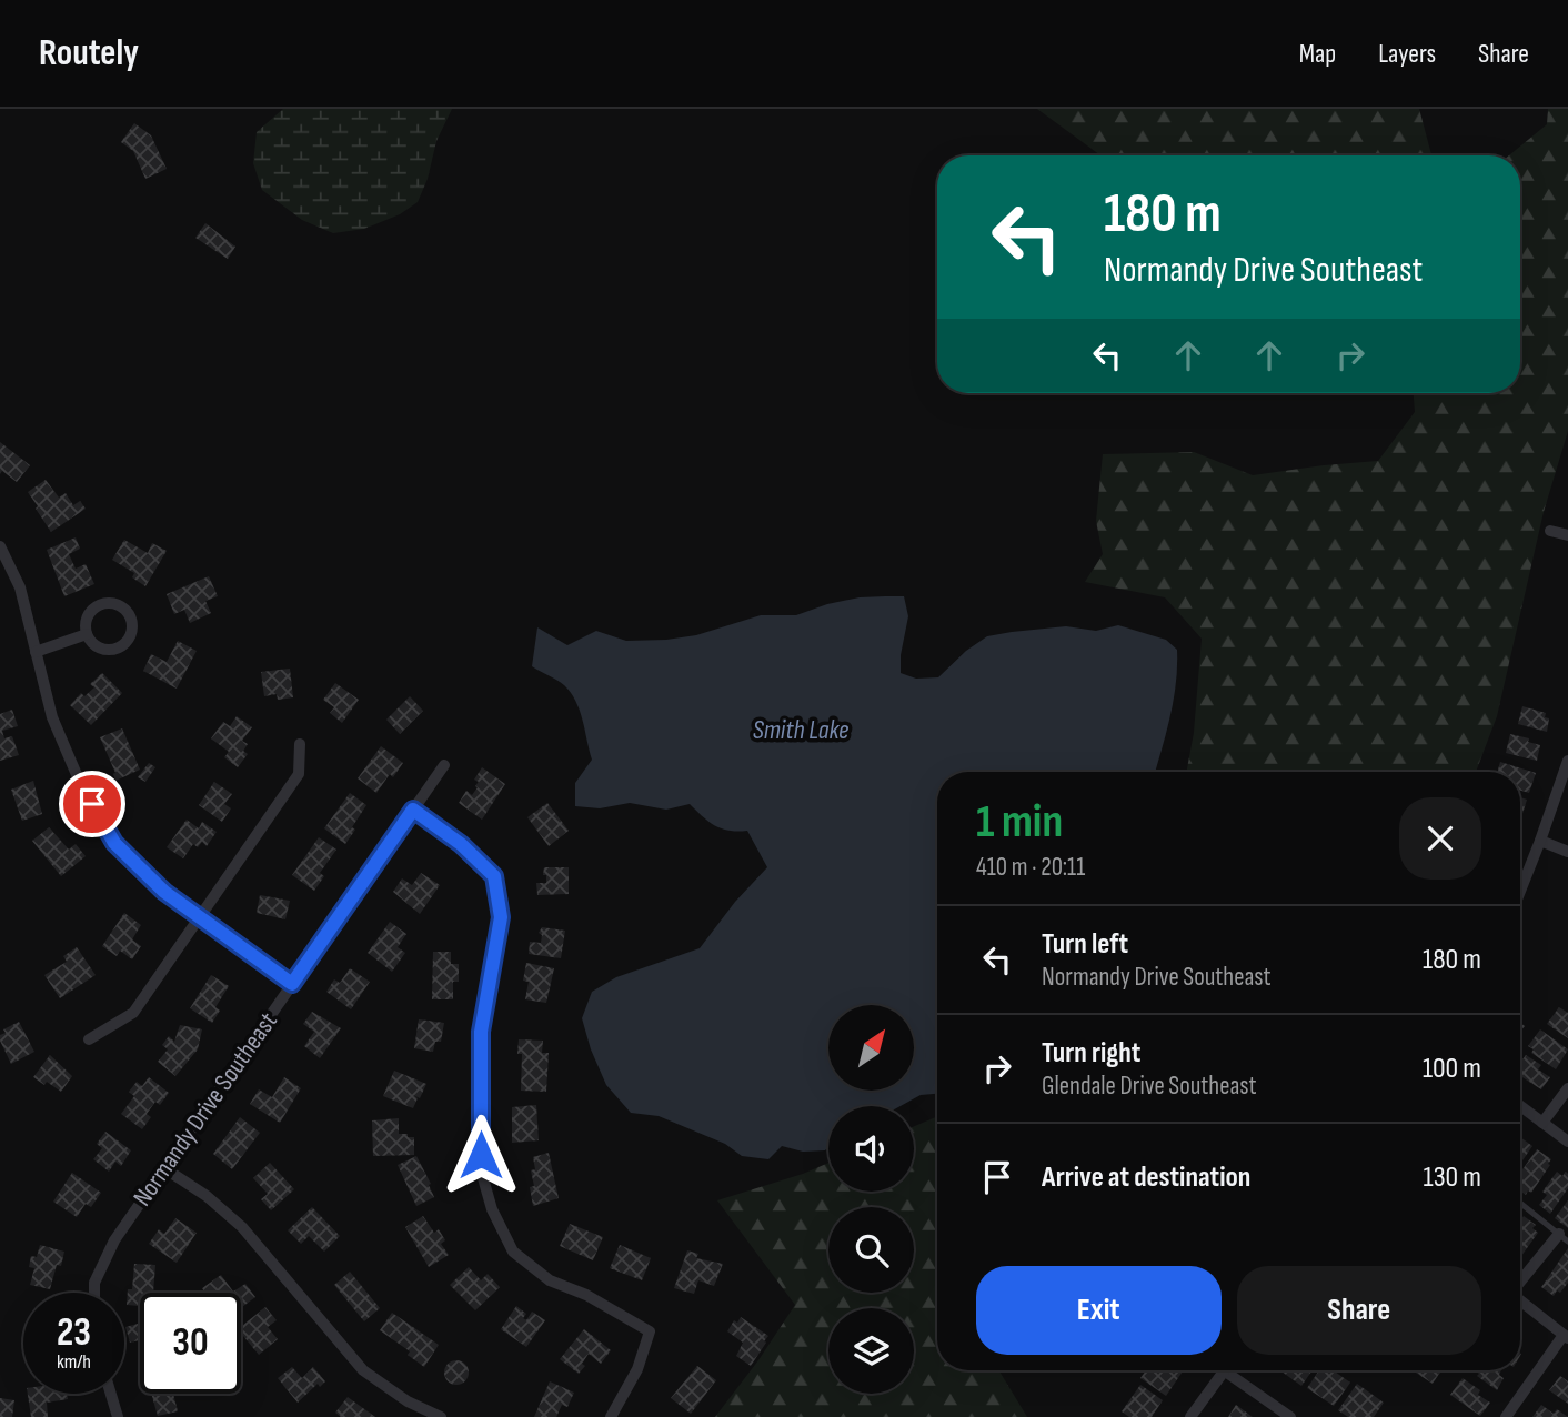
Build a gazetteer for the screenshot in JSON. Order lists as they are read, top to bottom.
{
  "streets": {
    "street": ["Normandy Drive Southeast"]
  },
  "water": ["Smith Lake"],
  "north": "top right",
  "page": {
    "header": "Routely",
    "nav": ["Map", "Layers", "Share"],
    "turn": ["180 m", "Normandy Drive Southeast"],
    "heading": ["1 min", "410 m · 20:11"],
    "list": [
      {
        "name": "Turn left",
        "note": "Normandy Drive Southeast",
        "value": "180 m"
      },
      {
        "name": "Turn right",
        "note": "Glendale Drive Southeast",
        "value": "100 m"
      },
      {
        "name": "Arrive at destination",
        "value": "130 m"
      }
    ],
    "buttons": ["Exit", "Share"],
    "speed": "23 km/h",
    "limit": "30"
  }
}
